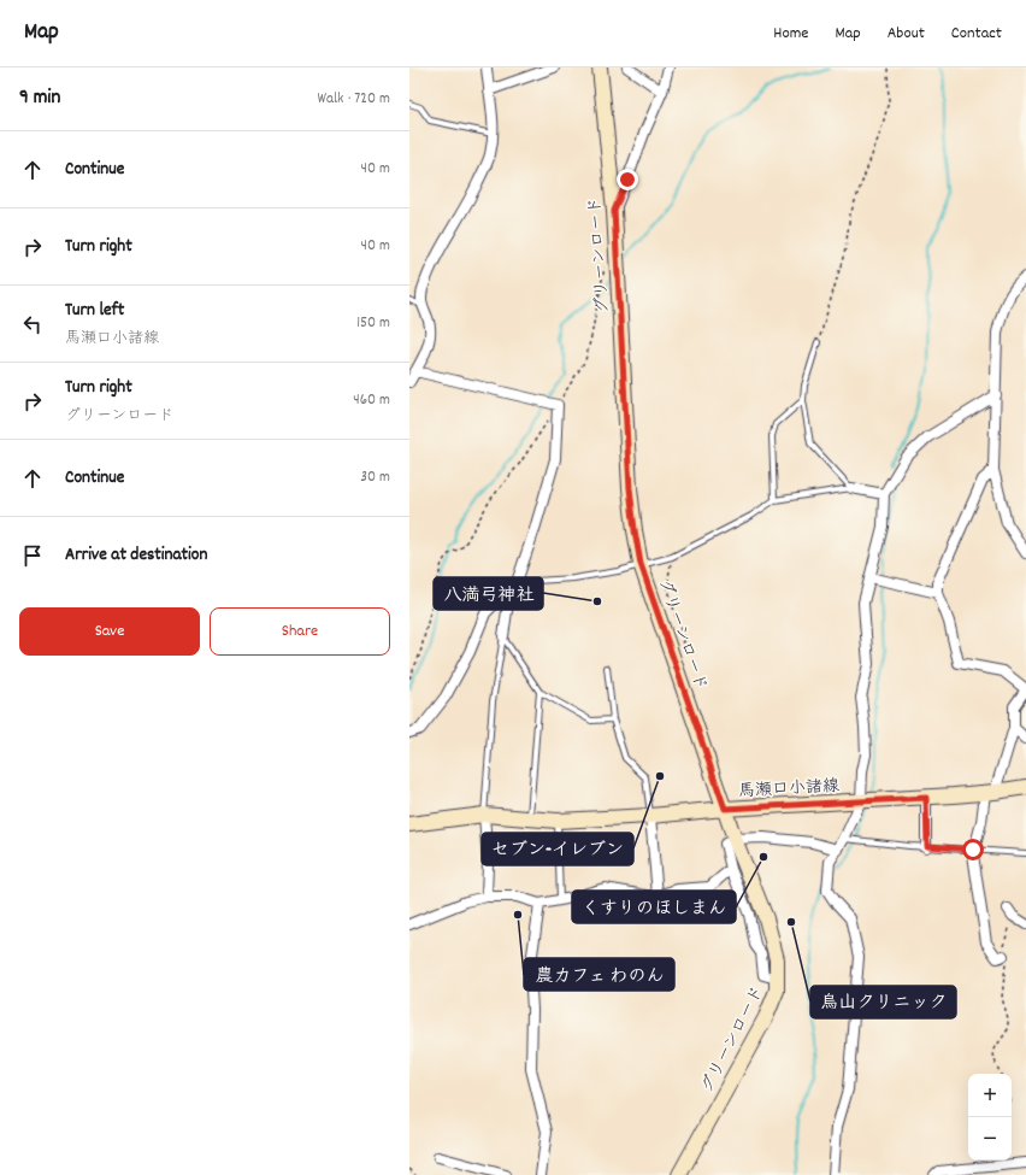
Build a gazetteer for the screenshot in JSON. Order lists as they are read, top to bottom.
{
  "streets": {
    "street": ["グリーンロード", "馬瀬口小諸線"]
  },
  "crossings": [
    ["グリーンロード", "馬瀬口小諸線"]
  ],
  "places": [
    "八満弓神社",
    "セブン-イレブン",
    "くすりのほしまん",
    "農カフェ わのん",
    "烏山クリニック"
  ],
  "page": {
    "header": "Map",
    "nav": [
      "Home",
      "Map",
      "About",
      "Contact"
    ],
    "heading": ["9 min", "Walk · 720 m"],
    "list": [
      ["Continue", "40 m"],
      ["Turn right", "40 m"],
      ["Turn left", "馬瀬口小諸線", "150 m"],
      ["Turn right", "グリーンロード", "460 m"],
      ["Continue", "30 m"],
      "Arrive at destination"
    ],
    "buttons": ["Save", "Share"],
    "map_buttons": ["+", "−"]
  }
}
